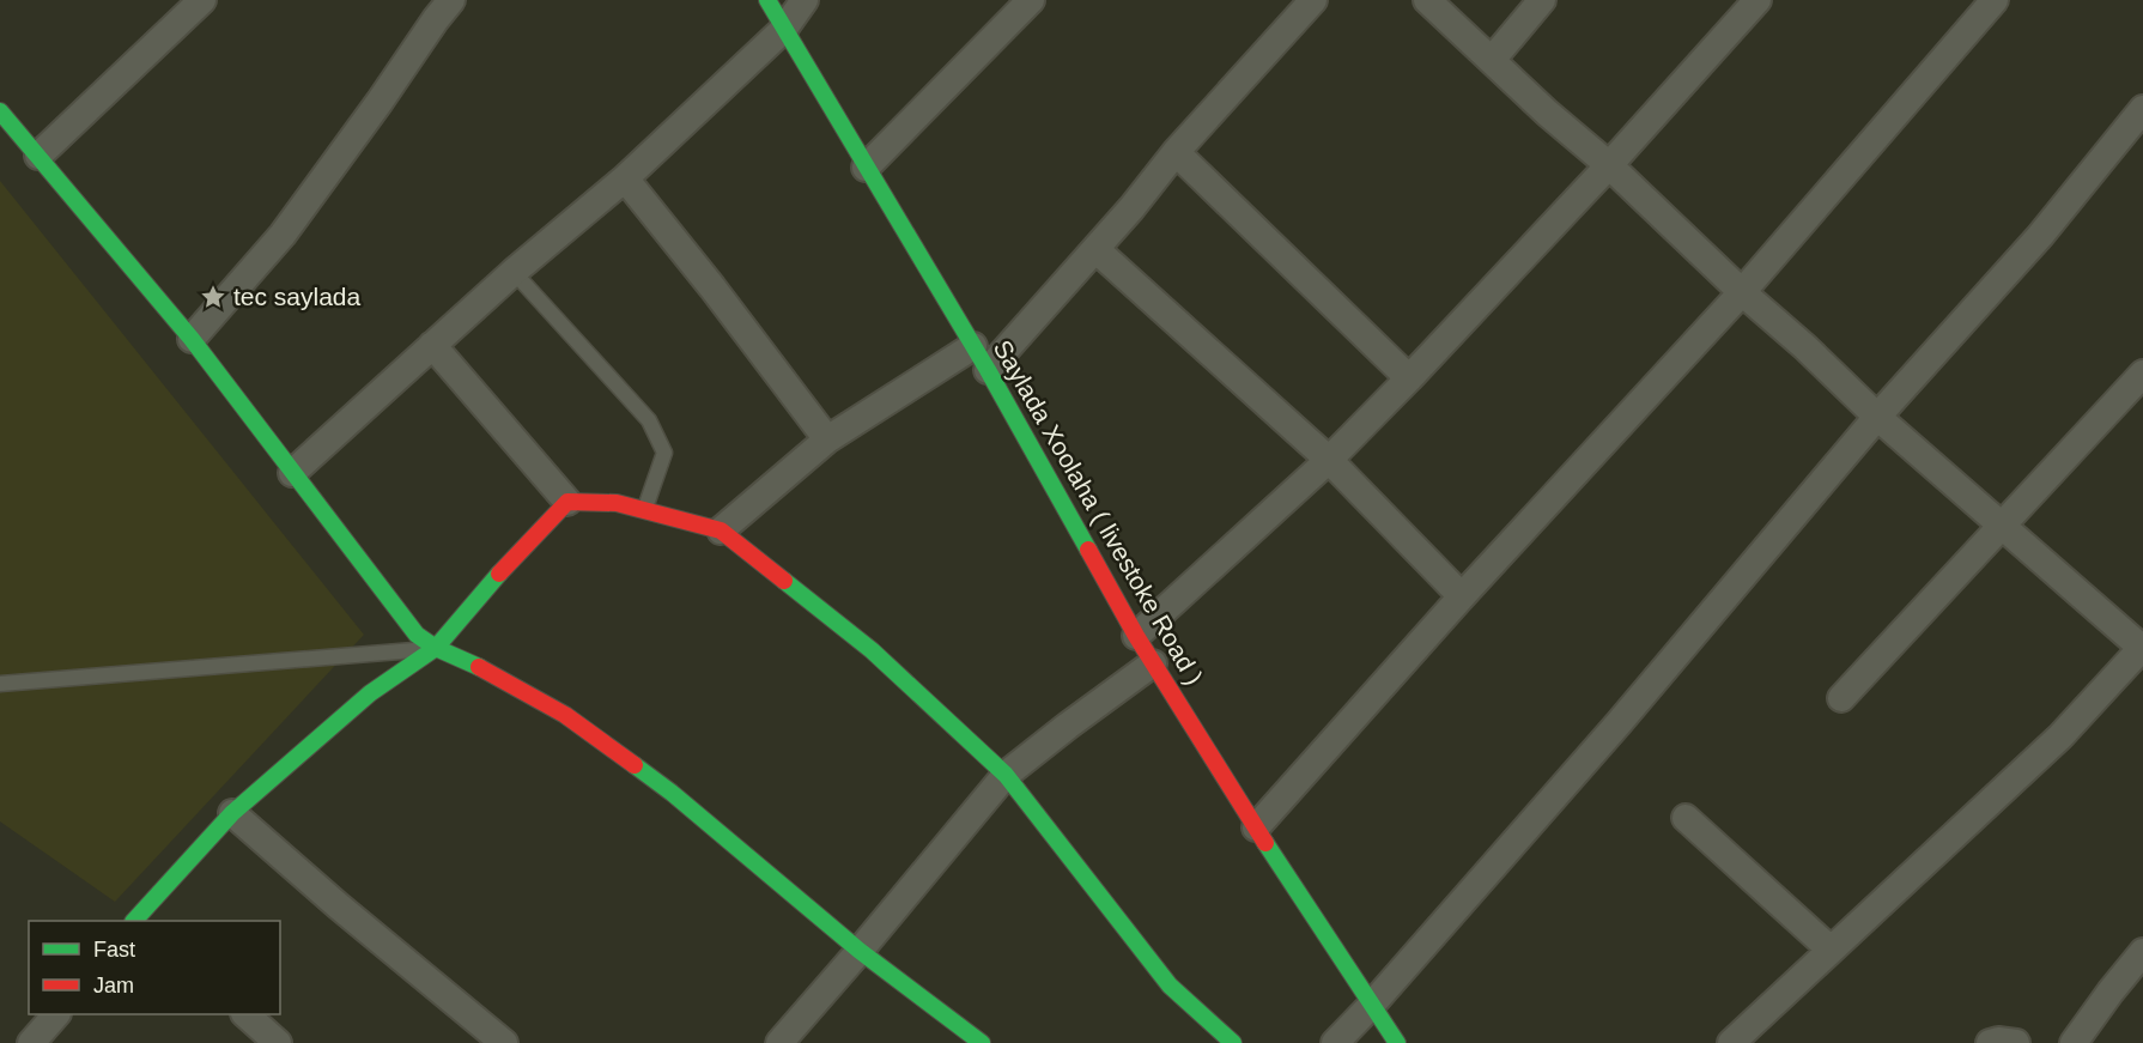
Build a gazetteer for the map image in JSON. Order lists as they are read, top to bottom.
{
  "streets": {
    "street": ["Saylada Xoolaha ( livestoke Road )"]
  },
  "places": {
    "place": ["tec saylada"]
  },
  "legend": ["Fast", "Jam"]
}
